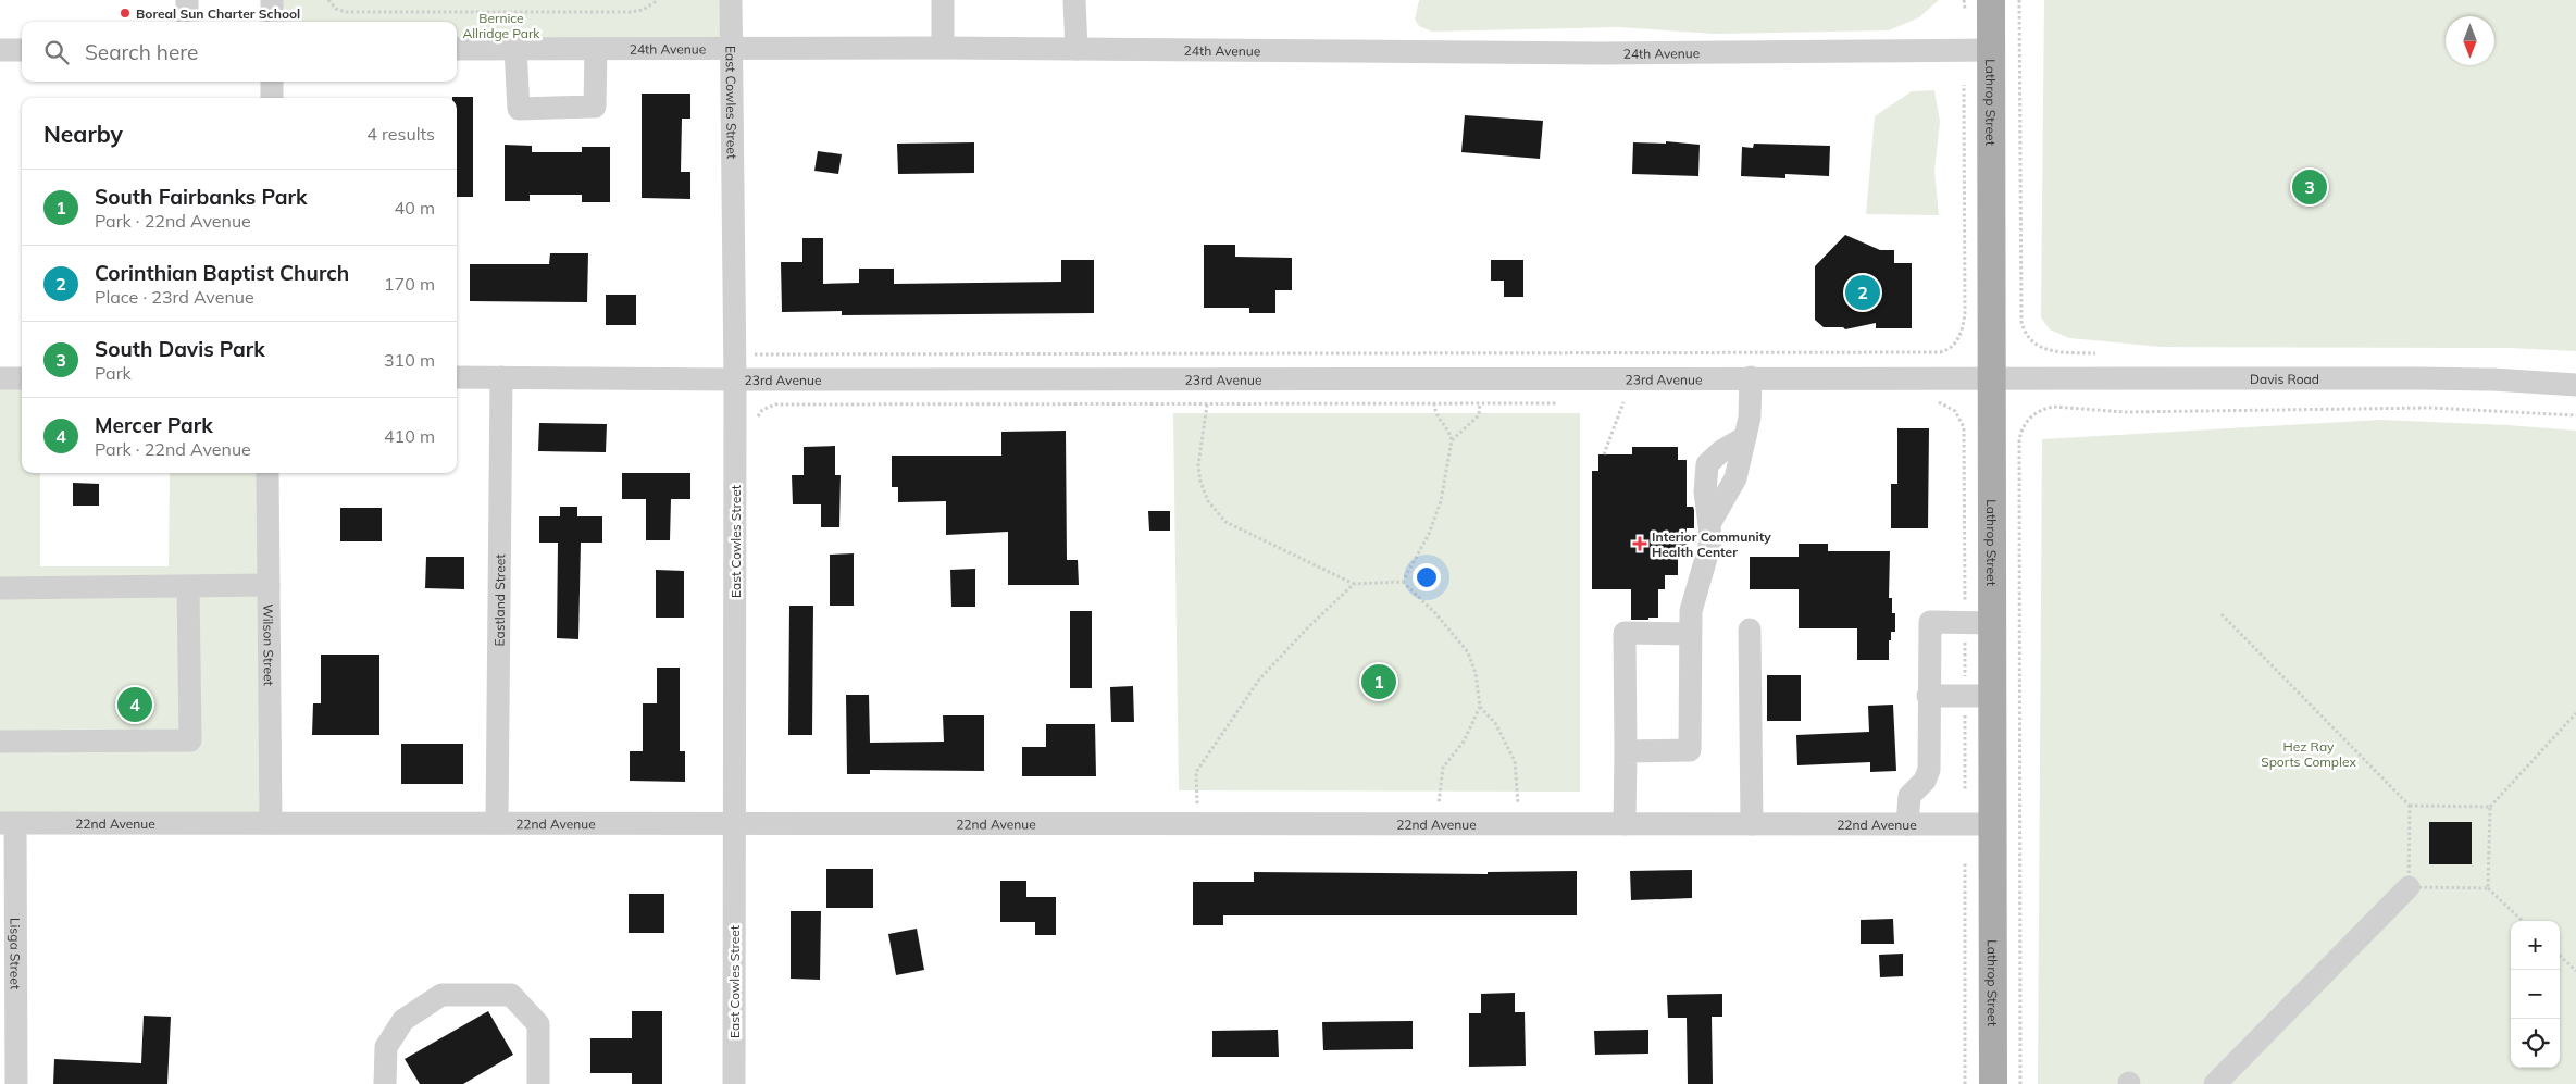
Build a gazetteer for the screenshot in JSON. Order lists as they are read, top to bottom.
{
  "streets": {
    "main road": ["Lathrop Street"],
    "street": [
      "24th Avenue",
      "East Cowles Street",
      "23rd Avenue",
      "Davis Road",
      "Eastland Street",
      "Wilson Street",
      "22nd Avenue",
      "Lisga Street"
    ]
  },
  "crossings": [
    ["24th Avenue", "East Cowles Street"],
    ["24th Avenue", "Lathrop Street"],
    ["East Cowles Street", "23rd Avenue"],
    ["East Cowles Street", "22nd Avenue"],
    ["Lathrop Street", "23rd Avenue"],
    ["Lathrop Street", "Davis Road"],
    ["Lathrop Street", "22nd Avenue"],
    ["23rd Avenue", "Davis Road"],
    ["23rd Avenue", "Eastland Street"],
    ["Eastland Street", "22nd Avenue"],
    ["Wilson Street", "22nd Avenue"],
    ["22nd Avenue", "Lisga Street"]
  ],
  "parks": ["Bernice Allridge Park", "Hez Ray Sports Complex"],
  "places": {
    "other": ["Boreal Sun Charter School"],
    "health": ["Interior Community Health Center"]
  },
  "north": "bottom",
  "page": {
    "search": "Search here",
    "heading": ["Nearby", "4 results"],
    "pins": [
      "3",
      "2",
      "1",
      "4"
    ],
    "list": [
      {
        "mark": "1",
        "name": "South Fairbanks Park",
        "note": "Park · 22nd Avenue",
        "value": "40 m"
      },
      {
        "mark": "2",
        "name": "Corinthian Baptist Church",
        "note": "Place · 23rd Avenue",
        "value": "170 m"
      },
      {
        "mark": "3",
        "name": "South Davis Park",
        "note": "Park",
        "value": "310 m"
      },
      {
        "mark": "4",
        "name": "Mercer Park",
        "note": "Park · 22nd Avenue",
        "value": "410 m"
      }
    ],
    "map_buttons": ["+", "−"]
  }
}
